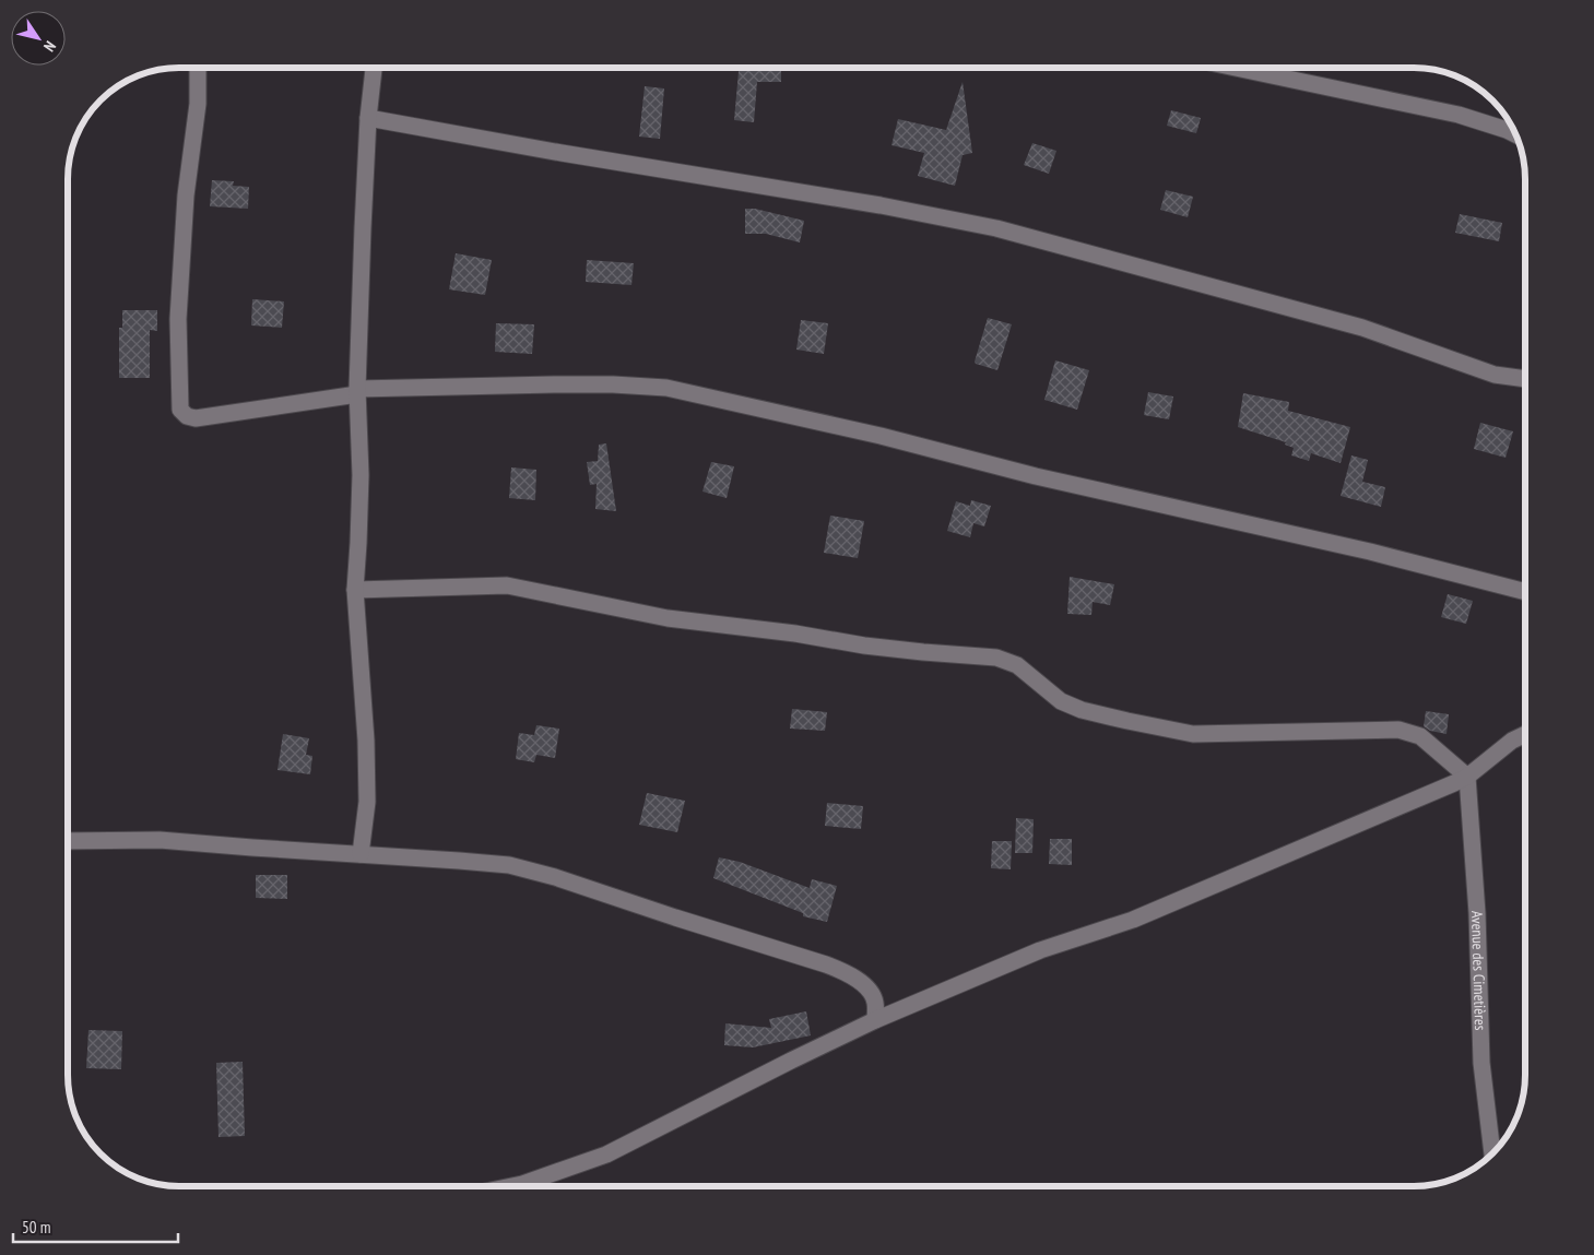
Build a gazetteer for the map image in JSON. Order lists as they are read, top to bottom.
{
  "streets": {
    "street": ["Avenue des Cimetières"]
  },
  "scale_bar": "50 m",
  "north": "bottom right"
}
